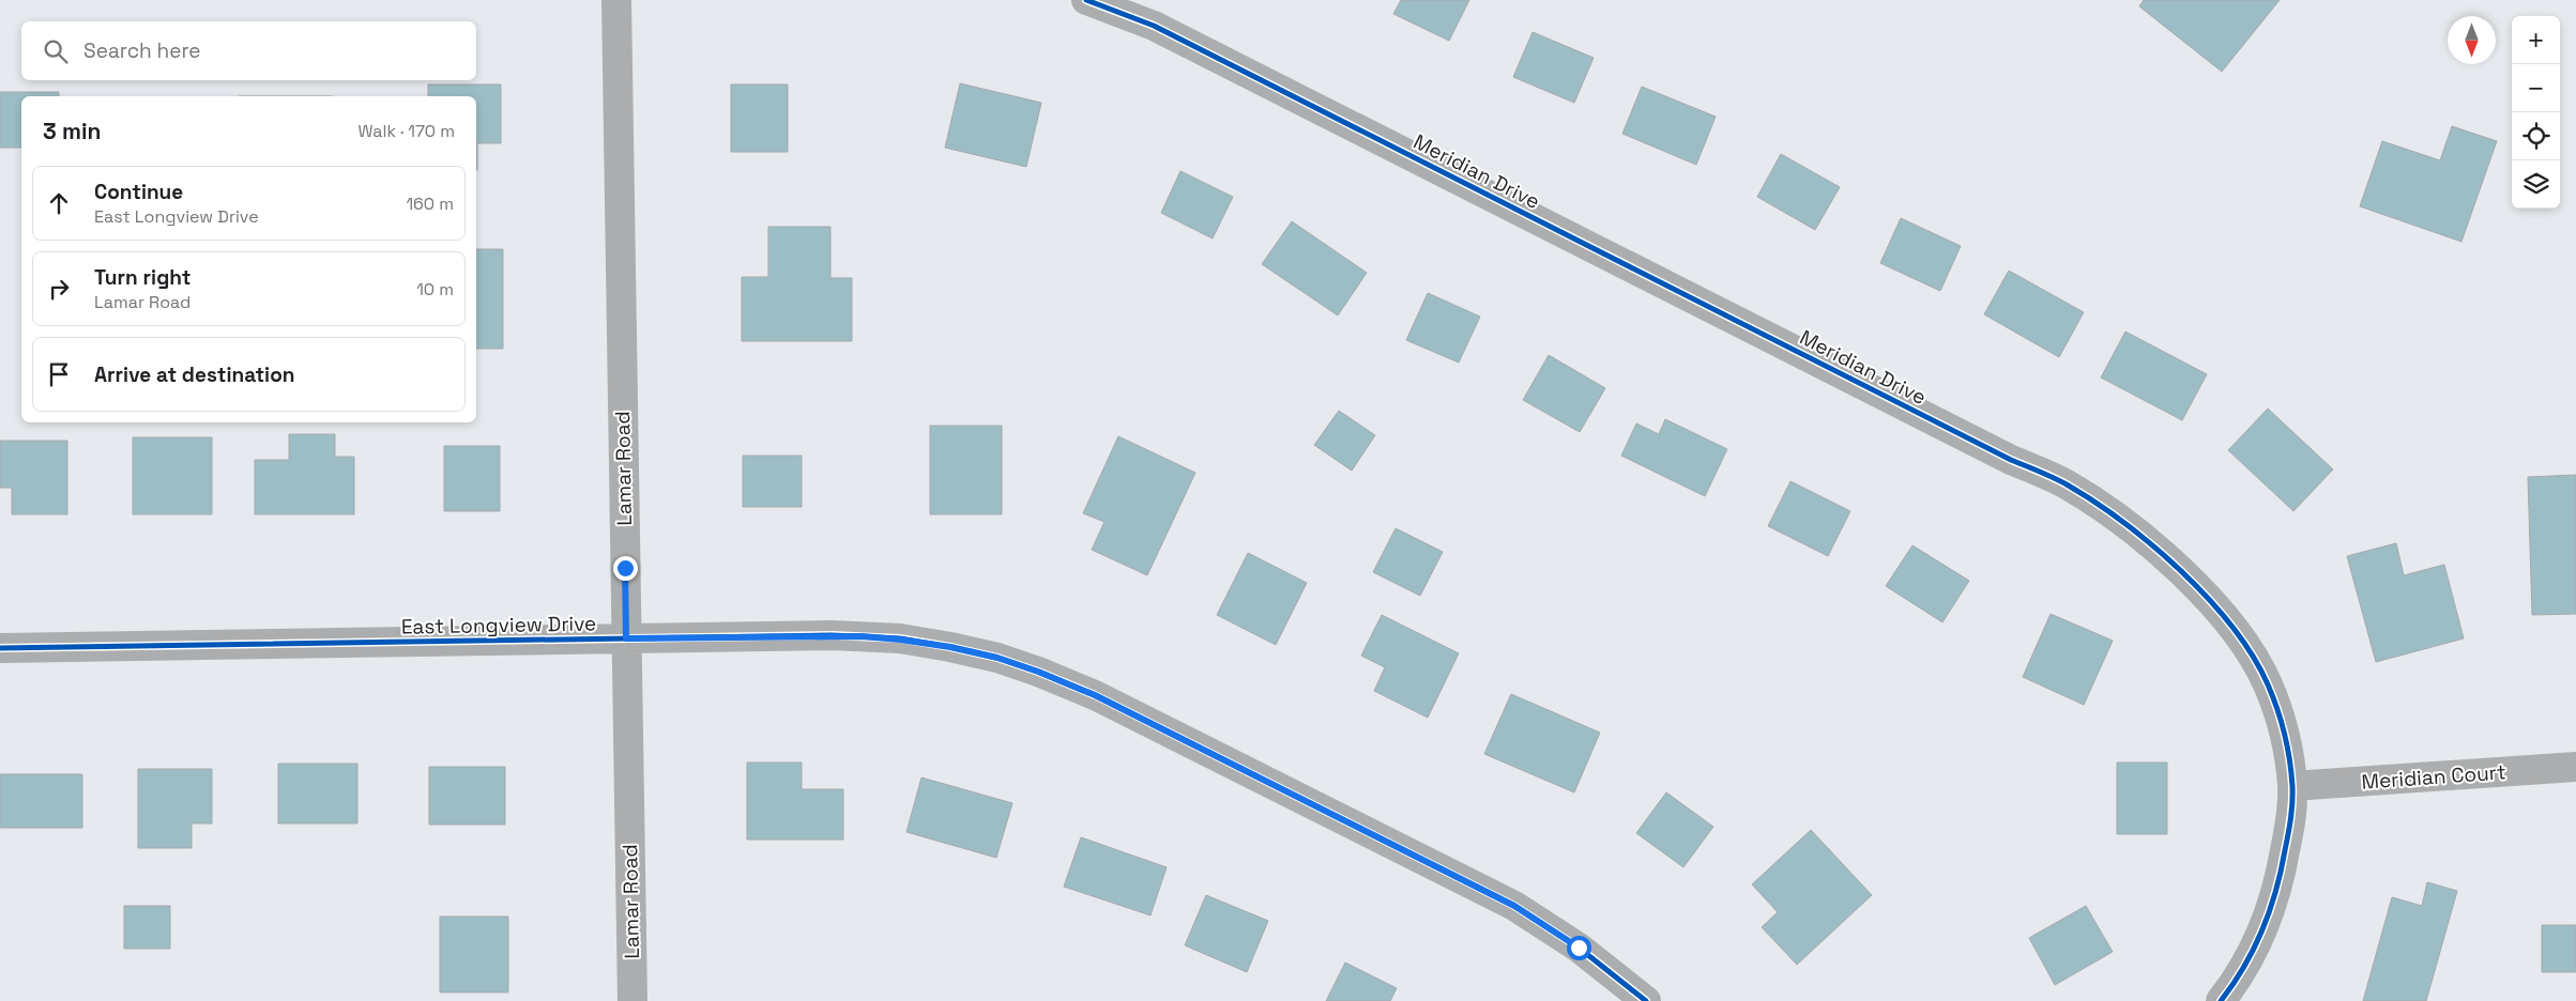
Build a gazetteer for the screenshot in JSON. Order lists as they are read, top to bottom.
{
  "streets": {
    "street": [
      "Meridian Drive",
      "Lamar Road",
      "East Longview Drive",
      "Meridian Court"
    ]
  },
  "crossings": [
    ["Meridian Drive", "Meridian Court"],
    ["Lamar Road", "East Longview Drive"]
  ],
  "north": "bottom",
  "page": {
    "map_buttons": ["+", "−"],
    "search": "Search here",
    "heading": ["3 min", "Walk · 170 m"],
    "list": [
      ["Continue", "East Longview Drive", "160 m"],
      ["Turn right", "Lamar Road", "10 m"],
      "Arrive at destination"
    ]
  }
}
